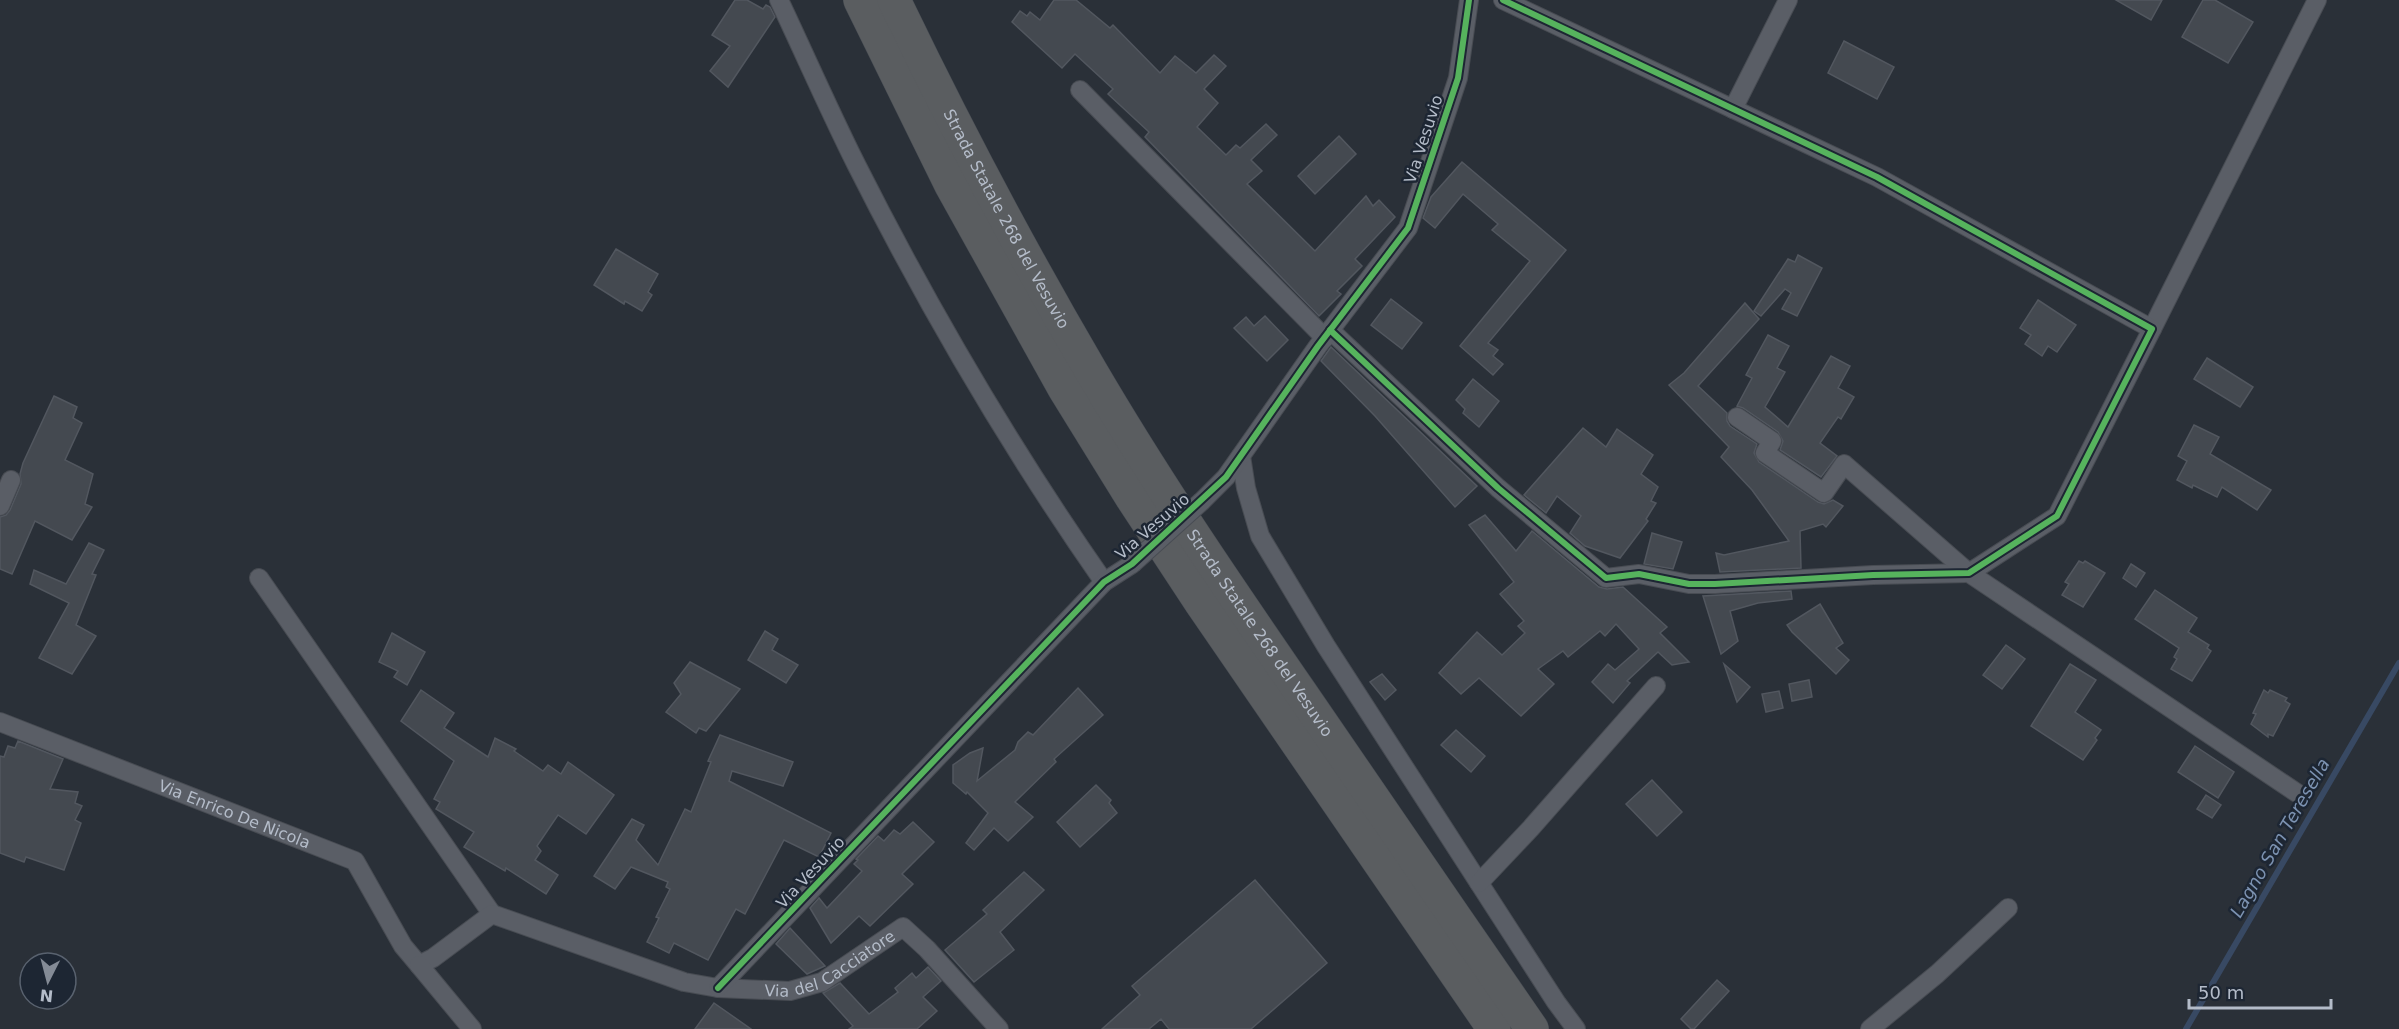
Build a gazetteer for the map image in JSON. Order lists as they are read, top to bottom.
{
  "streets": {
    "highway": ["Strada Statale 268 del Vesuvio"],
    "street": ["Via Vesuvio", "Via Enrico De Nicola", "Via del Cacciatore"]
  },
  "crossings": [
    ["Via Vesuvio", "Via del Cacciatore"]
  ],
  "water": ["Lagno San Teresella"],
  "scale_bar": "50 m",
  "north": "bottom"
}
